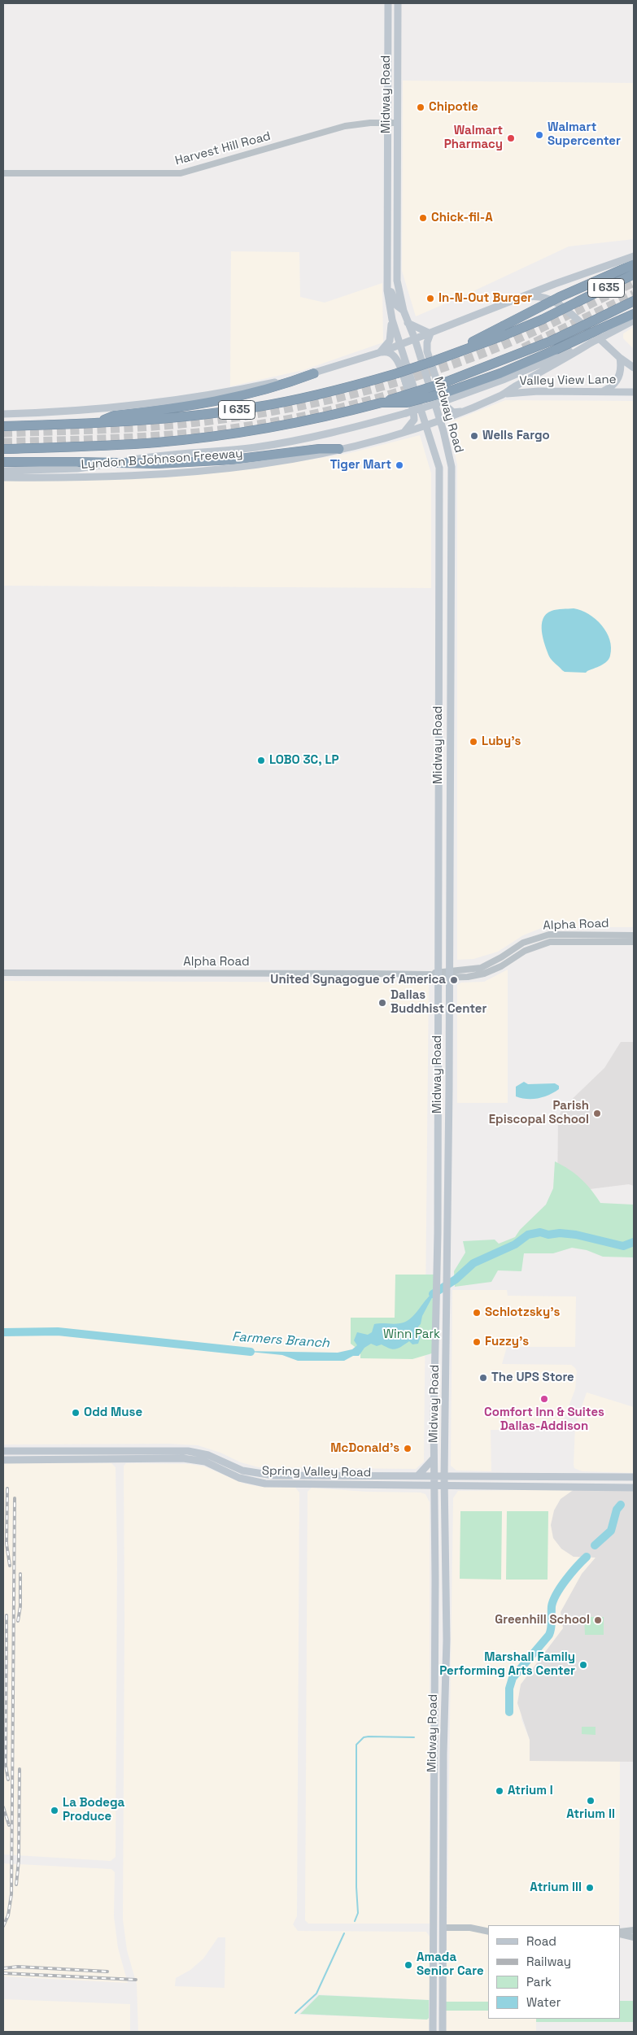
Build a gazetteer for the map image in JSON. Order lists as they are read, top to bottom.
{
  "streets": {
    "highway": ["I 635", "Lyndon B Johnson Freeway"],
    "main road": ["Midway Road", "Valley View Lane", "Spring Valley Road"],
    "street": ["Harvest Hill Road", "Alpha Road"]
  },
  "crossings": [
    ["Midway Road", "Harvest Hill Road"],
    ["Midway Road", "Lyndon B Johnson Freeway"],
    ["Midway Road", "Alpha Road"],
    ["Midway Road", "Spring Valley Road"],
    ["Valley View Lane", "Lyndon B Johnson Freeway"]
  ],
  "water": ["Farmers Branch"],
  "parks": ["Winn Park"],
  "places": [
    "Chipotle",
    "Walmart Supercenter",
    "Walmart Pharmacy",
    "Chick-fil-A",
    "In-N-Out Burger",
    "Wells Fargo",
    "Tiger Mart",
    "Luby's",
    "LOBO 3C, LP",
    "United Synagogue of America",
    "Dallas Buddhist Center",
    "Parish Episcopal School",
    "Schlotzsky's",
    "Fuzzy's",
    "The UPS Store",
    "Comfort Inn & Suites Dallas-Addison",
    "Odd Muse",
    "McDonald's",
    "Greenhill School",
    "Marshall Family Performing Arts Center",
    "Atrium I",
    "Atrium II",
    "La Bodega Produce",
    "Atrium III",
    "Amada Senior Care"
  ],
  "legend": [
    "Road",
    "Railway",
    "Park",
    "Water"
  ]
}
